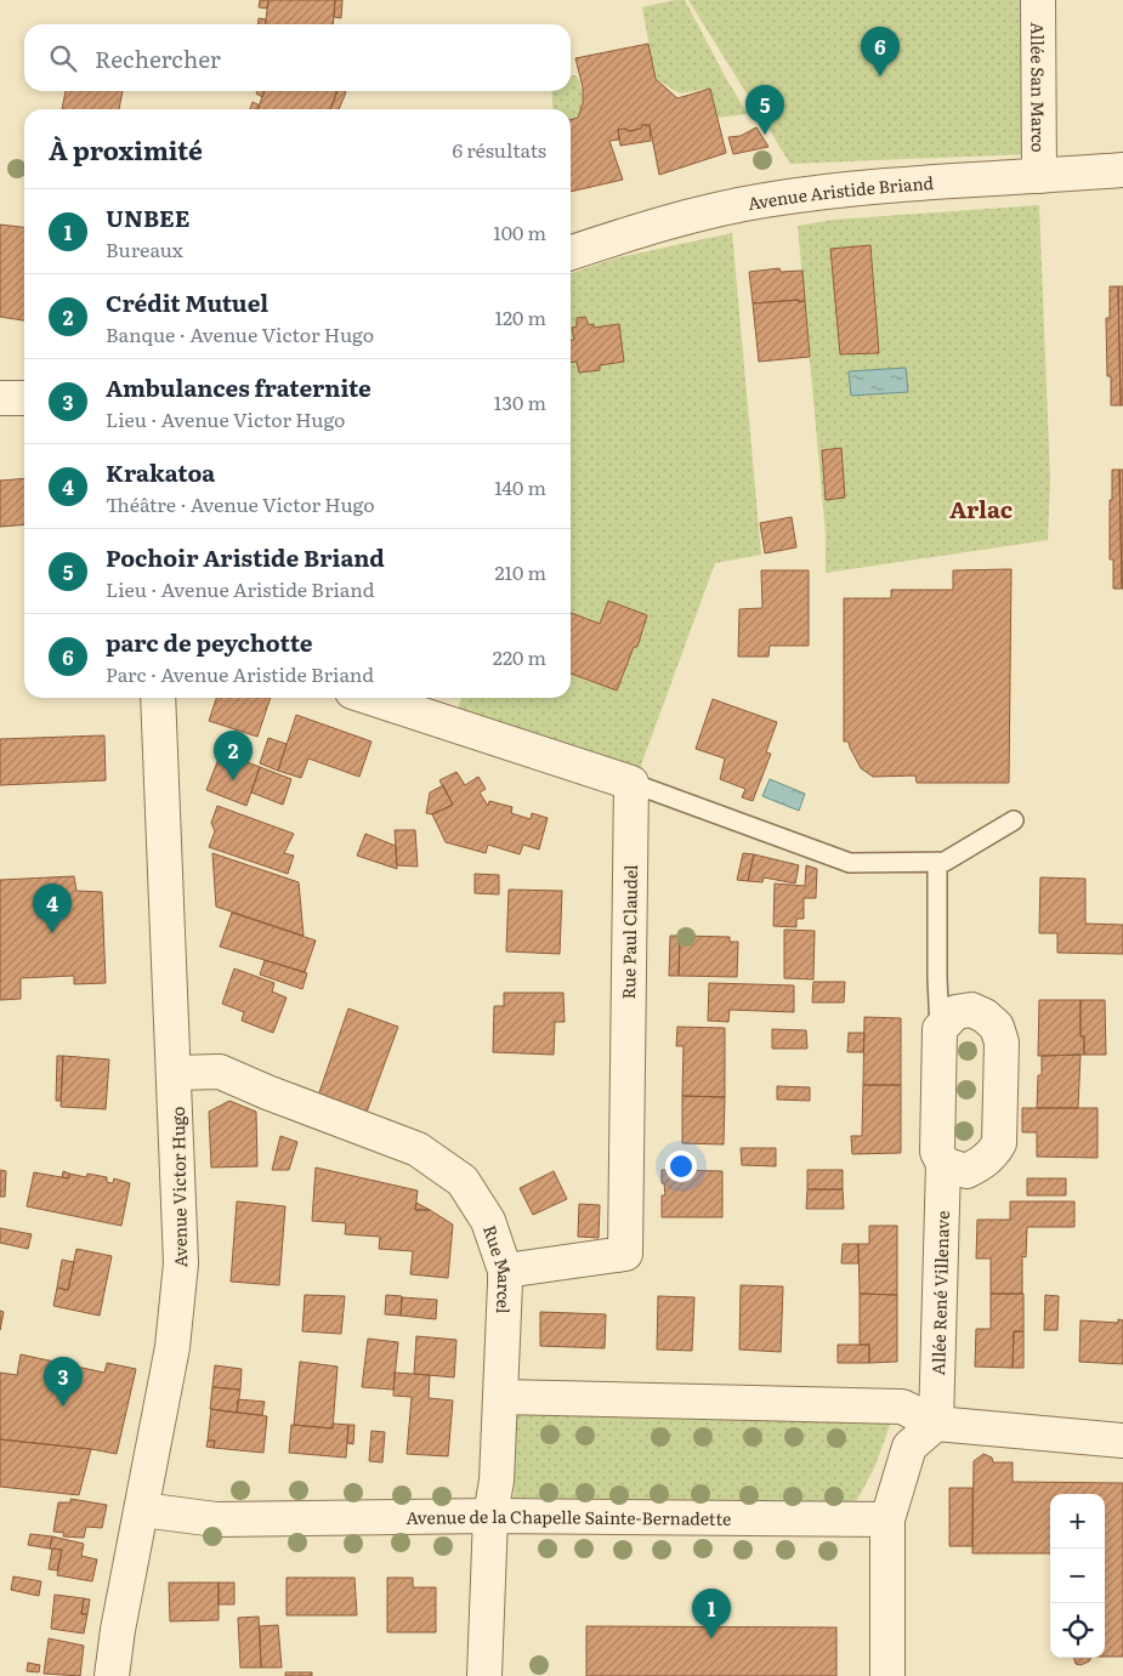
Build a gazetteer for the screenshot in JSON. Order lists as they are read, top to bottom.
{
  "streets": {
    "street": [
      "Allée San Marco",
      "Avenue Aristide Briand",
      "Rue Paul Claudel",
      "Avenue Victor Hugo",
      "Rue Marcel",
      "Allée René Villenave",
      "Avenue de la Chapelle Sainte-Bernadette"
    ]
  },
  "crossings": [
    ["Allée San Marco", "Avenue Aristide Briand"],
    ["Rue Paul Claudel", "Rue Marcel"],
    ["Avenue Victor Hugo", "Rue Marcel"],
    ["Avenue Victor Hugo", "Avenue de la Chapelle Sainte-Bernadette"],
    ["Rue Marcel", "Avenue de la Chapelle Sainte-Bernadette"]
  ],
  "districts": ["Arlac"],
  "page": {
    "search": "Rechercher",
    "pins": [
      "6",
      "5",
      "2",
      "4",
      "3",
      "1"
    ],
    "heading": ["À proximité", "6 résultats"],
    "list": [
      {
        "mark": "1",
        "name": "UNBEE",
        "note": "Bureaux",
        "value": "100 m"
      },
      {
        "mark": "2",
        "name": "Crédit Mutuel",
        "note": "Banque · Avenue Victor Hugo",
        "value": "120 m"
      },
      {
        "mark": "3",
        "name": "Ambulances fraternite",
        "note": "Lieu · Avenue Victor Hugo",
        "value": "130 m"
      },
      {
        "mark": "4",
        "name": "Krakatoa",
        "note": "Théâtre · Avenue Victor Hugo",
        "value": "140 m"
      },
      {
        "mark": "5",
        "name": "Pochoir Aristide Briand",
        "note": "Lieu · Avenue Aristide Briand",
        "value": "210 m"
      },
      {
        "mark": "6",
        "name": "parc de peychotte",
        "note": "Parc · Avenue Aristide Briand",
        "value": "220 m"
      }
    ],
    "map_buttons": ["+", "−"]
  }
}
